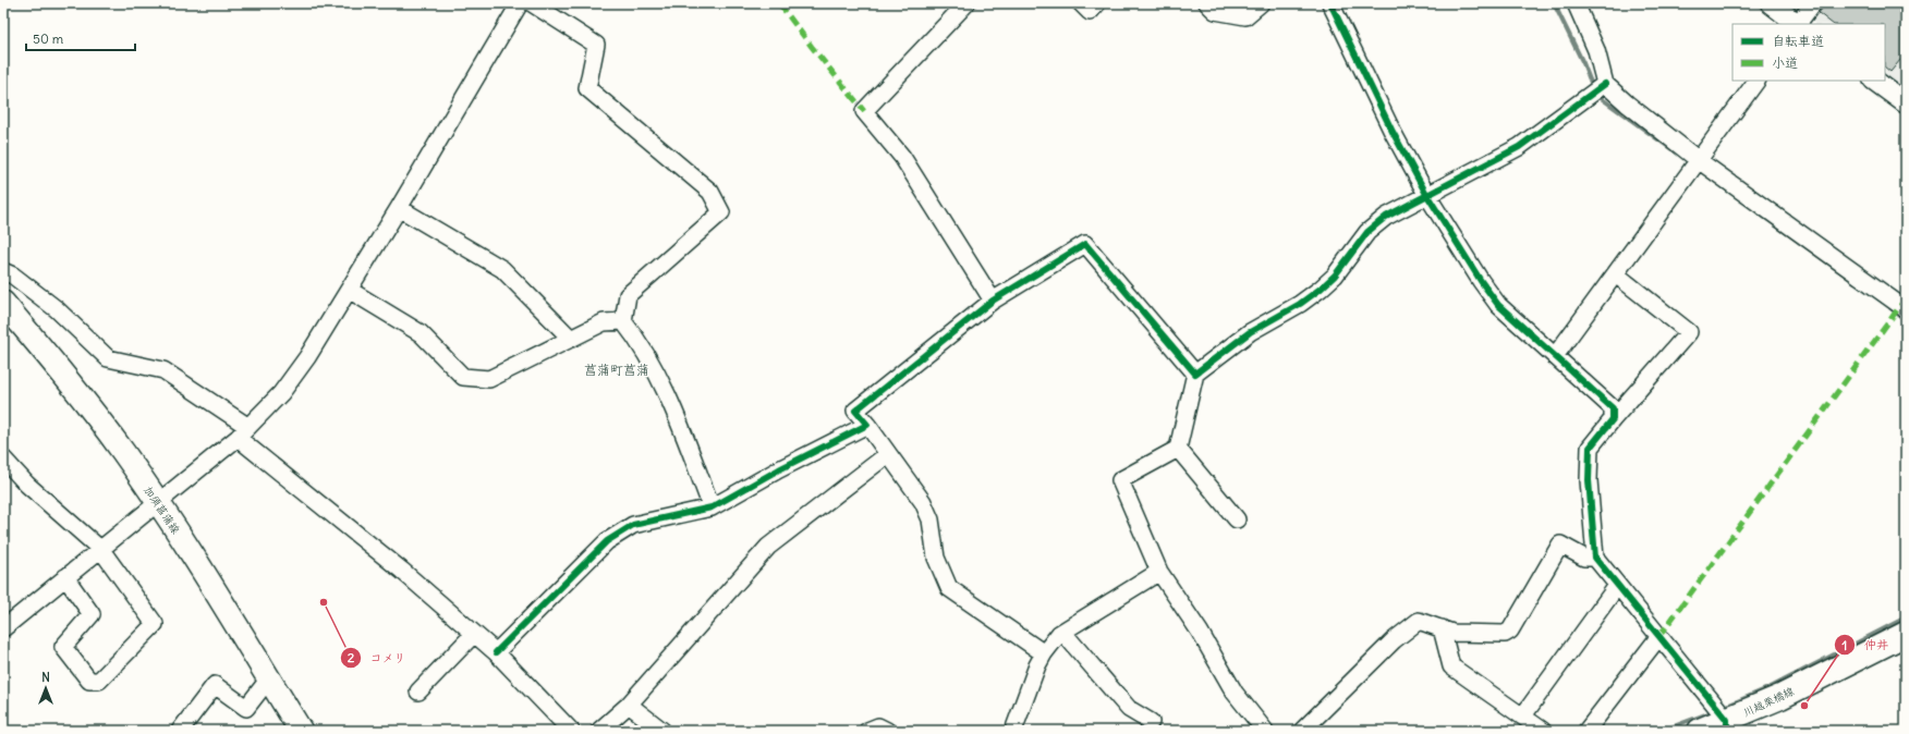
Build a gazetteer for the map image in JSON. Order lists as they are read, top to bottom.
{
  "streets": {
    "main road": ["加須菖蒲線", "川越栗橋線"]
  },
  "districts": ["菖蒲町菖蒲"],
  "places": ["コメリ", "仲井"],
  "legend": ["自転車道", "小道"],
  "scale_bar": "50 m",
  "north": "top"
}
